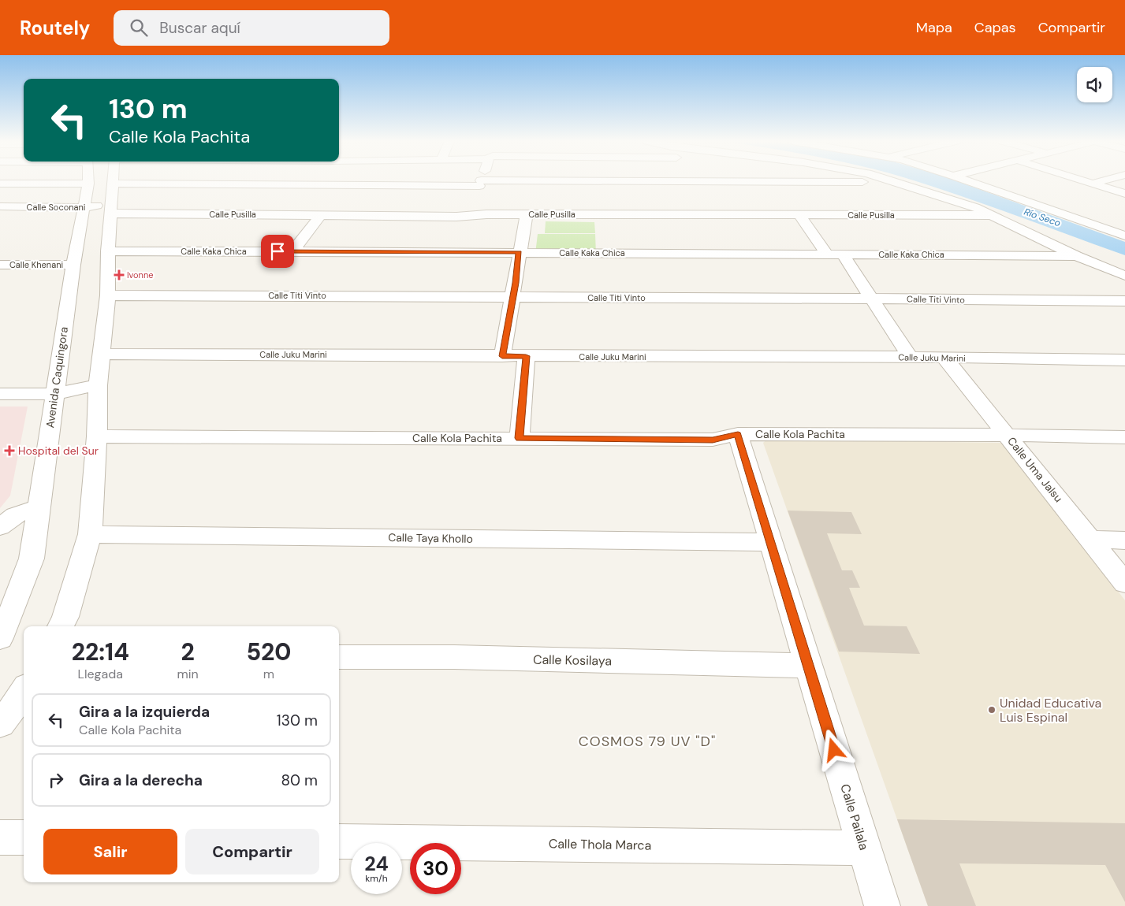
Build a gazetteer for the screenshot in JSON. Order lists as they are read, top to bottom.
{
  "streets": {
    "street": [
      "Calle Soconani",
      "Calle Pusilla",
      "Calle Kaka Chica",
      "Calle Khenani",
      "Calle Titi Vinto",
      "Calle Juku Marini",
      "Avenida Caquingora",
      "Calle Kola Pachita",
      "Calle Uma Jalsu",
      "Calle Taya Khollo",
      "Calle Kosilaya",
      "Calle Pailala",
      "Calle Thola Marca"
    ]
  },
  "crossings": [
    ["Calle Soconani", "Calle Pusilla"],
    ["Calle Soconani", "Avenida Caquingora"],
    ["Calle Khenani", "Avenida Caquingora"],
    ["Calle Juku Marini", "Calle Uma Jalsu"],
    ["Calle Kola Pachita", "Calle Uma Jalsu"],
    ["Calle Kola Pachita", "Calle Pailala"],
    ["Calle Taya Khollo", "Calle Pailala"],
    ["Calle Kosilaya", "Calle Pailala"],
    ["Calle Pailala", "Calle Thola Marca"]
  ],
  "districts": ["COSMOS 79 UV \"D\""],
  "water": ["Río Seco"],
  "places": {
    "health": ["Ivonne", "Hospital del Sur"],
    "other": ["Unidad Educativa Luis Espinal"]
  },
  "page": {
    "header": "Routely",
    "search": "Buscar aquí",
    "nav": ["Mapa", "Capas", "Compartir"],
    "turn": ["130 m", "Calle Kola Pachita"],
    "eta": [
      "22:14",
      "Llegada",
      "2",
      "min",
      "520",
      "m"
    ],
    "list": [
      {
        "name": "Gira a la izquierda",
        "note": "Calle Kola Pachita",
        "value": "130 m"
      },
      {
        "name": "Gira a la derecha",
        "value": "80 m"
      }
    ],
    "buttons": ["Salir", "Compartir"],
    "speed": "24 km/h",
    "limit": "30"
  }
}
